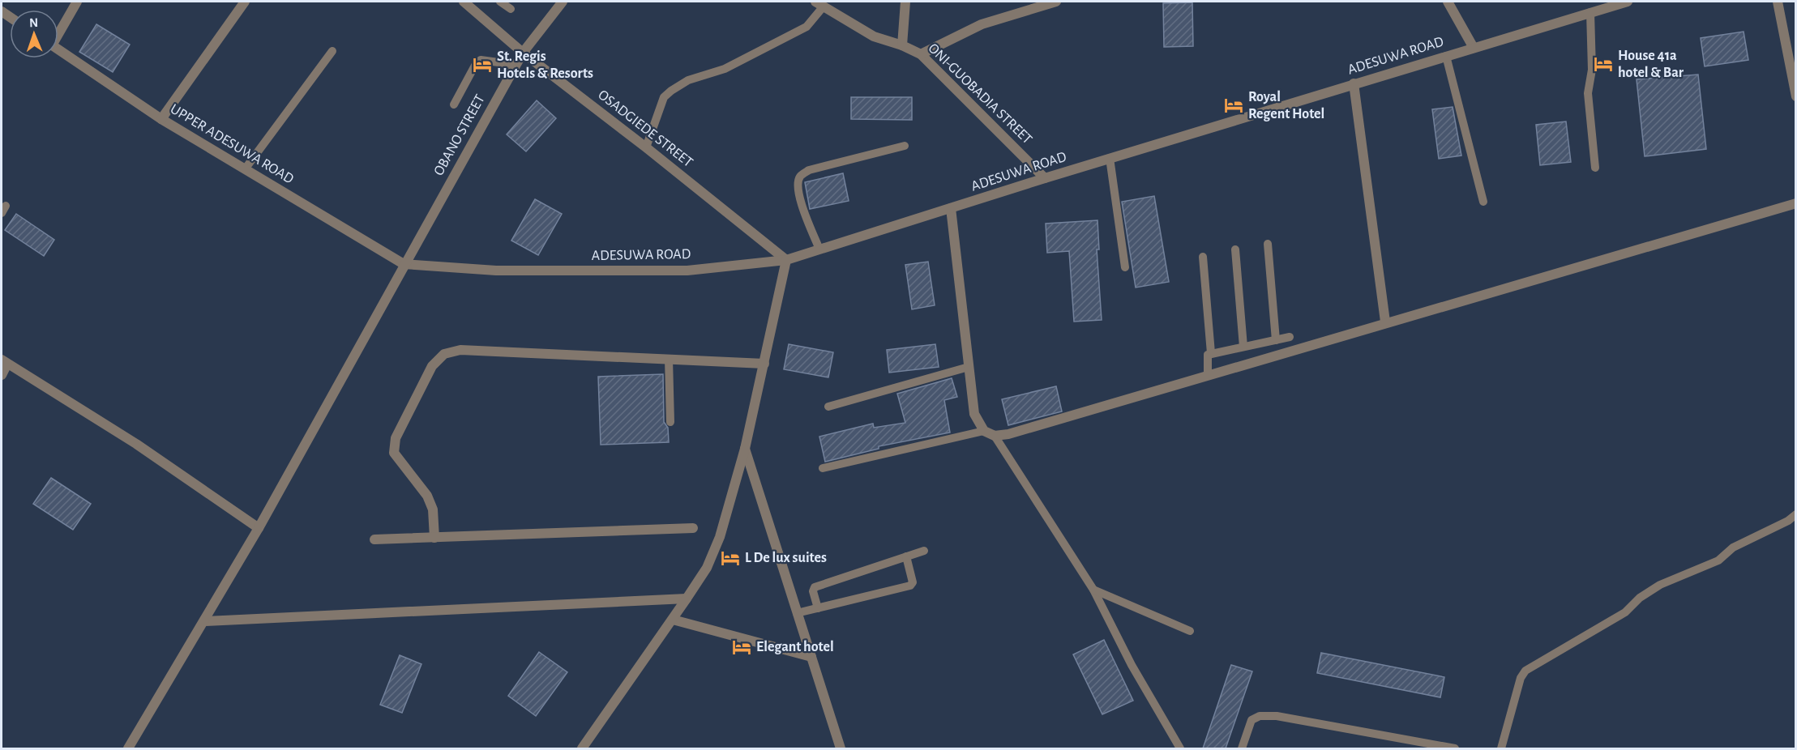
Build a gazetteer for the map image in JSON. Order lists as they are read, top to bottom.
{
  "streets": {
    "street": [
      "ADESUWA ROAD",
      "ONI-GUOBADIA STREET",
      "OSADGIEDE STREET",
      "OBANO STREET",
      "UPPER ADESUWA ROAD"
    ]
  },
  "crossings": [
    ["ADESUWA ROAD", "ONI-GUOBADIA STREET"],
    ["ADESUWA ROAD", "OSADGIEDE STREET"],
    ["ADESUWA ROAD", "OBANO STREET"],
    ["ADESUWA ROAD", "UPPER ADESUWA ROAD"],
    ["OSADGIEDE STREET", "OBANO STREET"],
    ["OBANO STREET", "UPPER ADESUWA ROAD"]
  ],
  "places": {
    "hotel": [
      "House 41a hotel & Bar",
      "St. Regis Hotels & Resorts",
      "Royal Regent Hotel",
      "L De lux suites",
      "Elegant hotel"
    ]
  },
  "north": "top"
}
